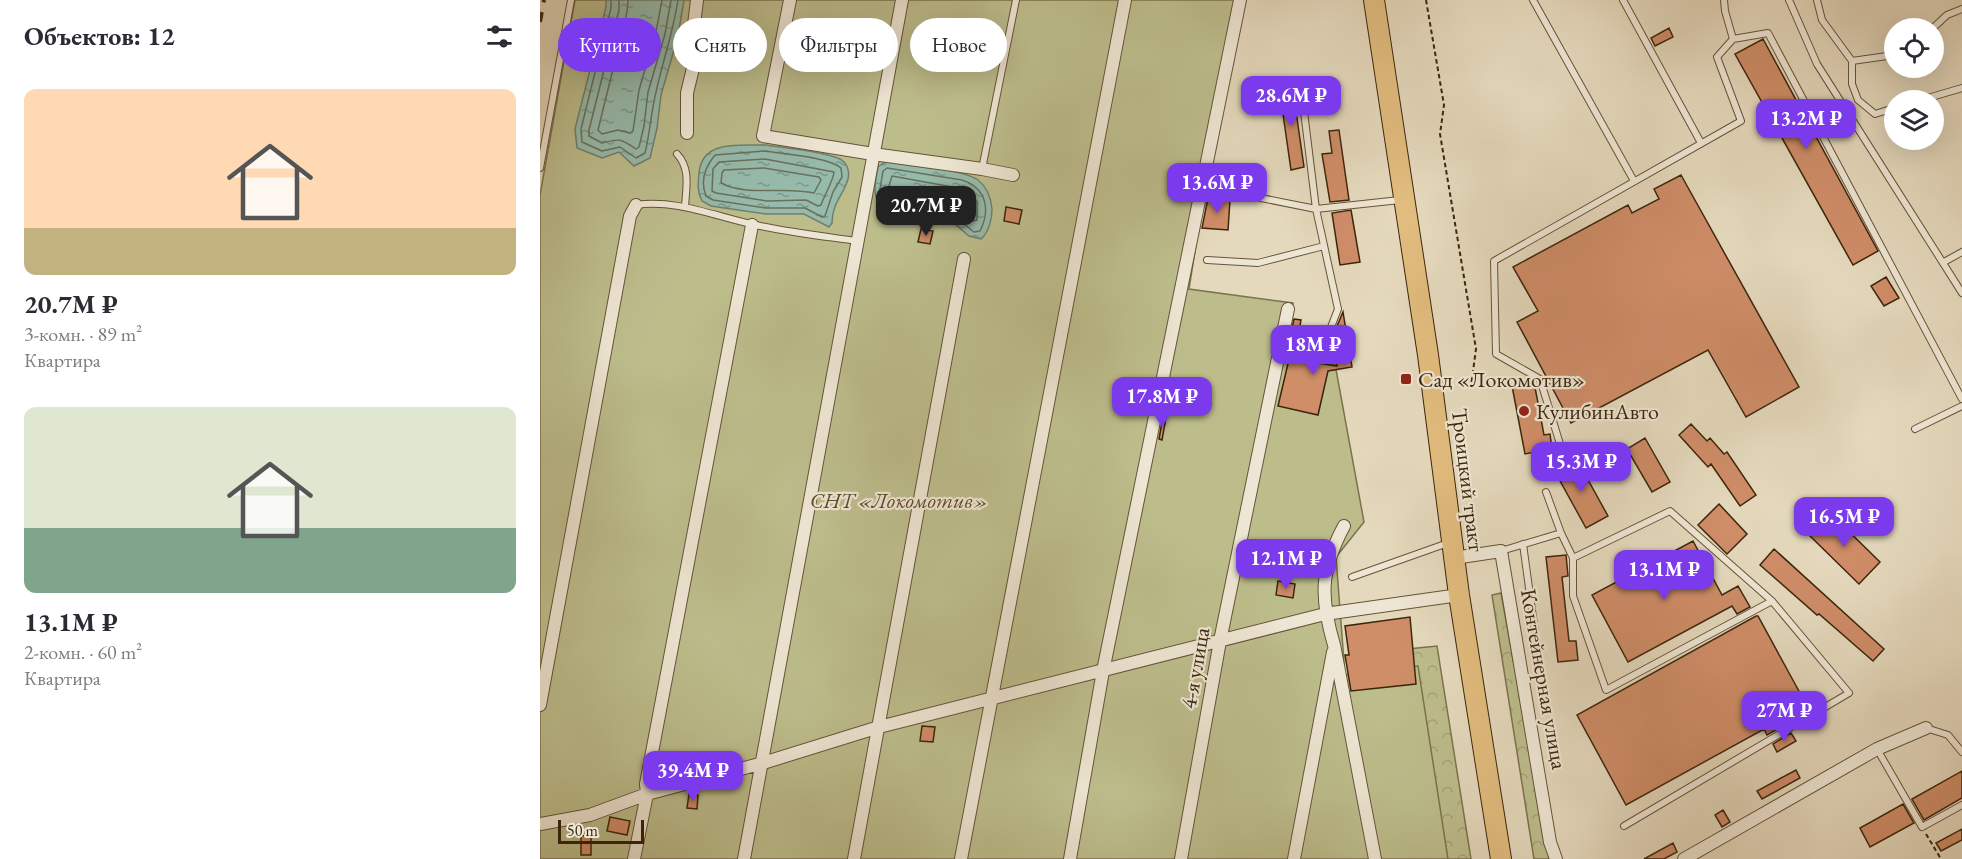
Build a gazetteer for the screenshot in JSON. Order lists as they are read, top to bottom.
{
  "streets": {
    "main road": ["Троицкий тракт"],
    "street": ["4-я улица", "Контейнерная улица"]
  },
  "parks": ["СНТ «Локомотив»"],
  "places": {
    "transit": ["Сад «Локомотив»"],
    "other": ["КулибинАвто"]
  },
  "scale_bar": "50 m",
  "page": {
    "heading": "Объектов: 12",
    "chip": [
      "Купить",
      "Снять",
      "Фильтры",
      "Новое"
    ],
    "list": [
      {
        "name": "20.7M ₽",
        "note": "3-комн. · 89 m² · Квартира"
      },
      {
        "name": "13.1M ₽",
        "note": "2-комн. · 60 m² · Квартира"
      }
    ],
    "price": [
      "28.6M ₽",
      "13.2M ₽",
      "13.6M ₽",
      "20.7M ₽",
      "18M ₽",
      "17.8M ₽",
      "15.3M ₽",
      "16.5M ₽",
      "12.1M ₽",
      "13.1M ₽",
      "27M ₽",
      "39.4M ₽"
    ],
    "scale": "50 m"
  }
}
